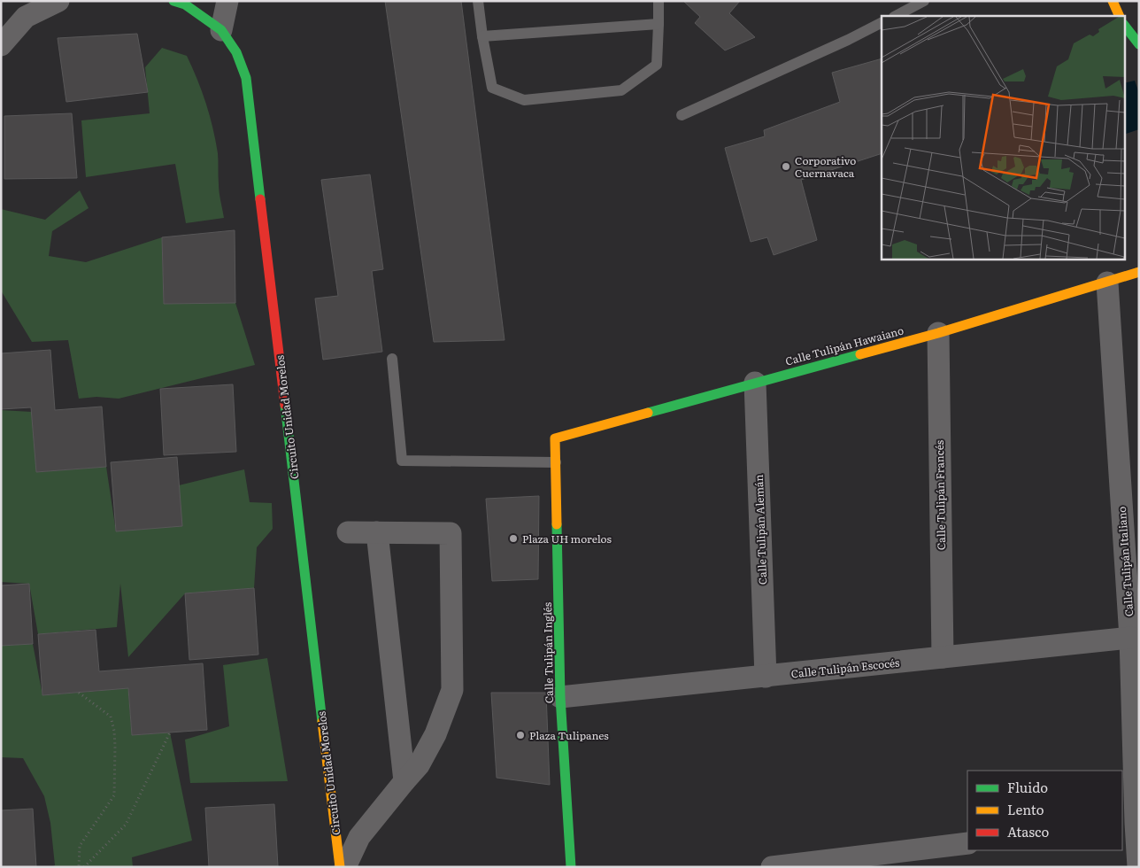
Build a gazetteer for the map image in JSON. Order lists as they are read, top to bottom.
{
  "streets": {
    "street": [
      "Calle Tulipán Hawaiano",
      "Circuito Unidad Morelos",
      "Calle Tulipán Francés",
      "Calle Tulipán Alemán",
      "Calle Tulipán Italiano",
      "Calle Tulipán Inglés",
      "Calle Tulipán Escocés"
    ]
  },
  "crossings": [
    ["Calle Tulipán Hawaiano", "Calle Tulipán Francés"],
    ["Calle Tulipán Hawaiano", "Calle Tulipán Alemán"],
    ["Calle Tulipán Hawaiano", "Calle Tulipán Italiano"],
    ["Calle Tulipán Hawaiano", "Calle Tulipán Inglés"],
    ["Calle Tulipán Francés", "Calle Tulipán Escocés"],
    ["Calle Tulipán Alemán", "Calle Tulipán Escocés"],
    ["Calle Tulipán Italiano", "Calle Tulipán Escocés"],
    ["Calle Tulipán Inglés", "Calle Tulipán Escocés"]
  ],
  "places": ["Corporativo Cuernavaca", "Plaza UH morelos", "Plaza Tulipanes"],
  "legend": ["Fluido", "Lento", "Atasco"]
}
